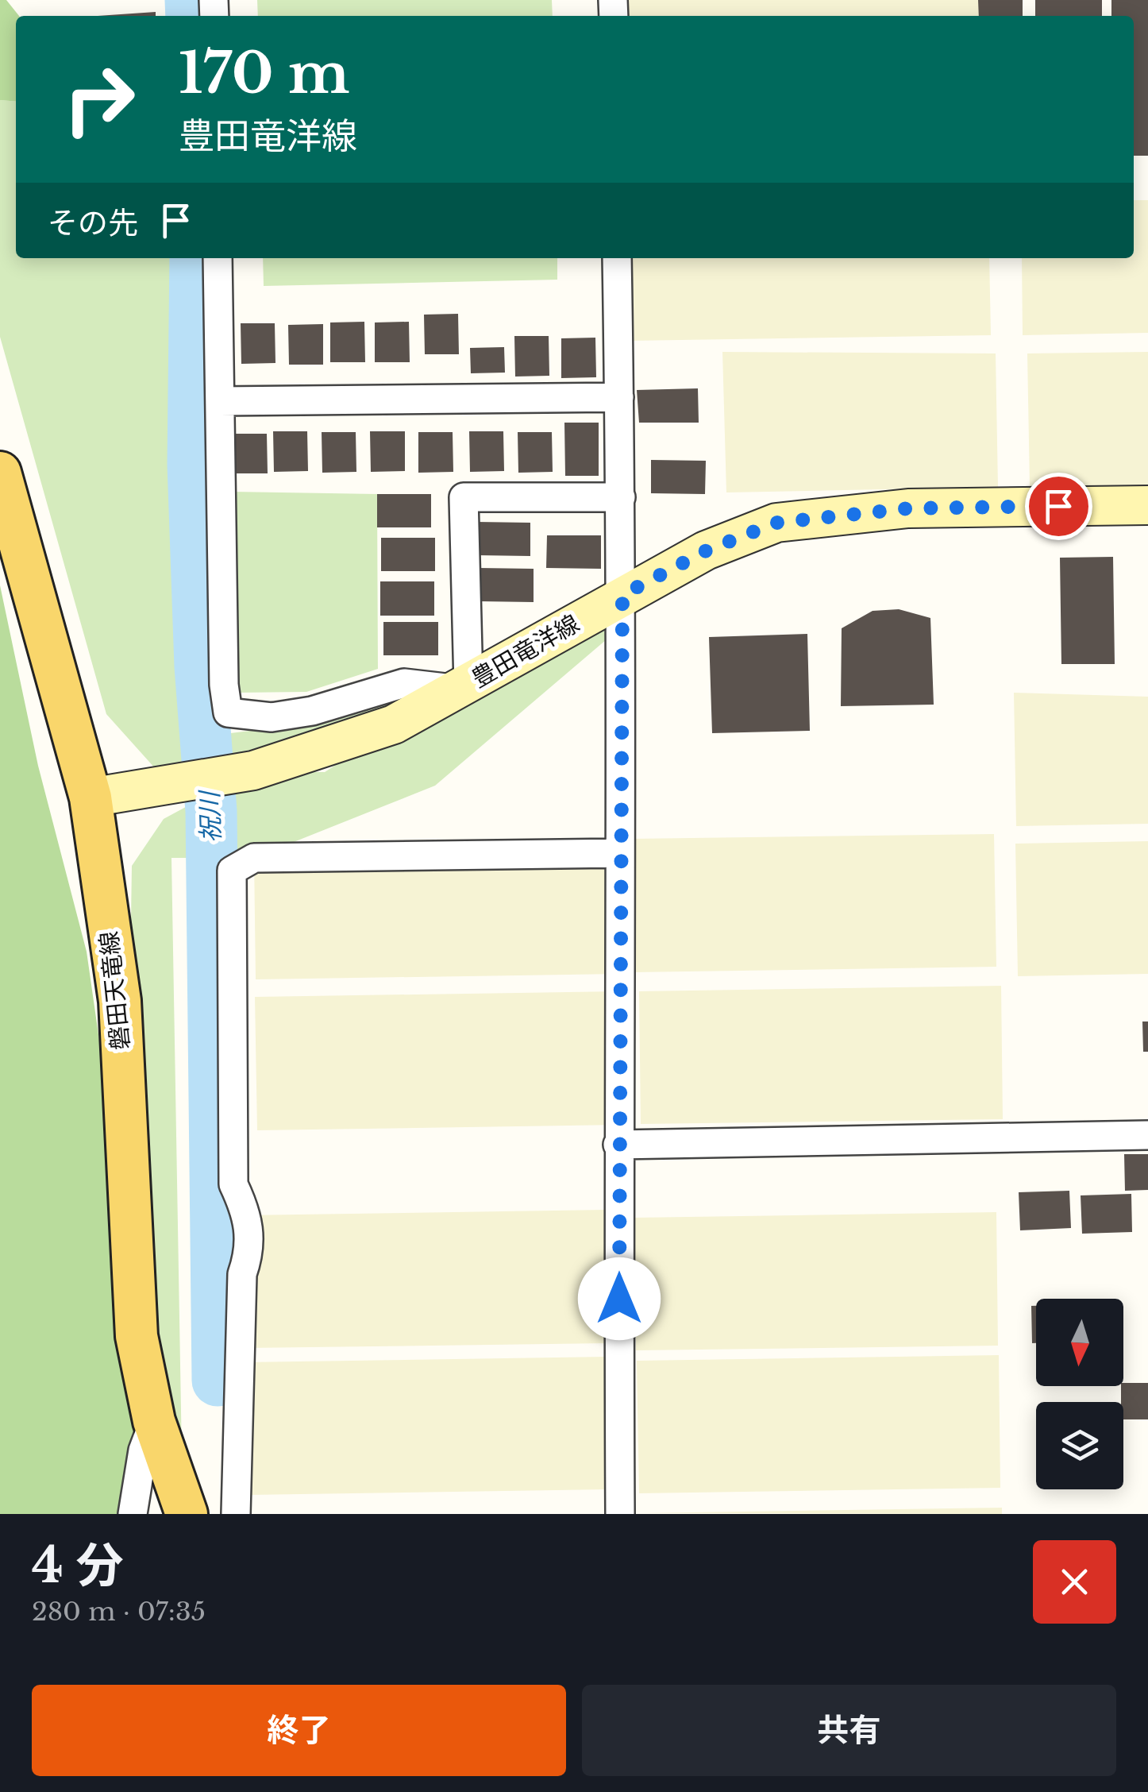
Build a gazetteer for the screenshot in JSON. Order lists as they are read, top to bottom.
{
  "streets": {
    "main road": ["豊田竜洋線", "磐田天竜線"]
  },
  "crossings": [
    ["豊田竜洋線", "磐田天竜線"]
  ],
  "water": ["祝川"],
  "north": "bottom",
  "page": {
    "turn": ["170 m", "豊田竜洋線"],
    "then": "その先",
    "heading": ["4 分", "280 m · 07:35"],
    "buttons": ["終了", "共有"]
  }
}
